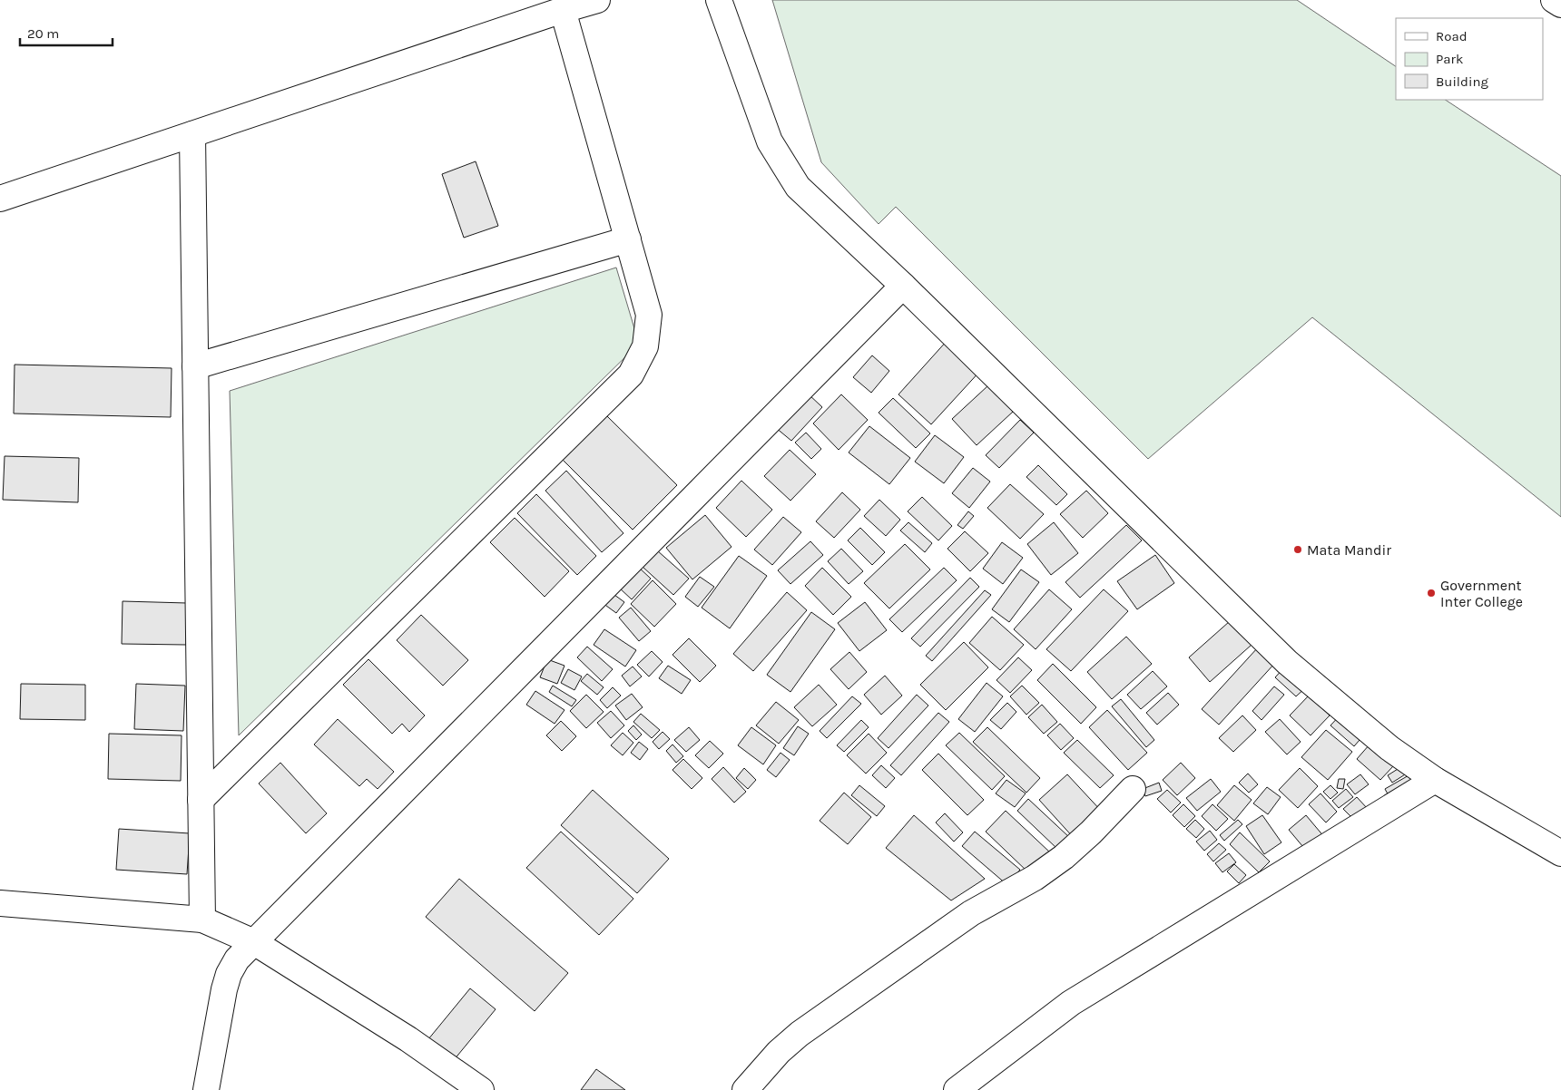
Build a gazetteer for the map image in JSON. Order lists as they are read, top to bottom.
{
  "places": ["Mata Mandir", "Government Inter College"],
  "legend": ["Road", "Park", "Building"],
  "scale_bar": "20 m"
}
